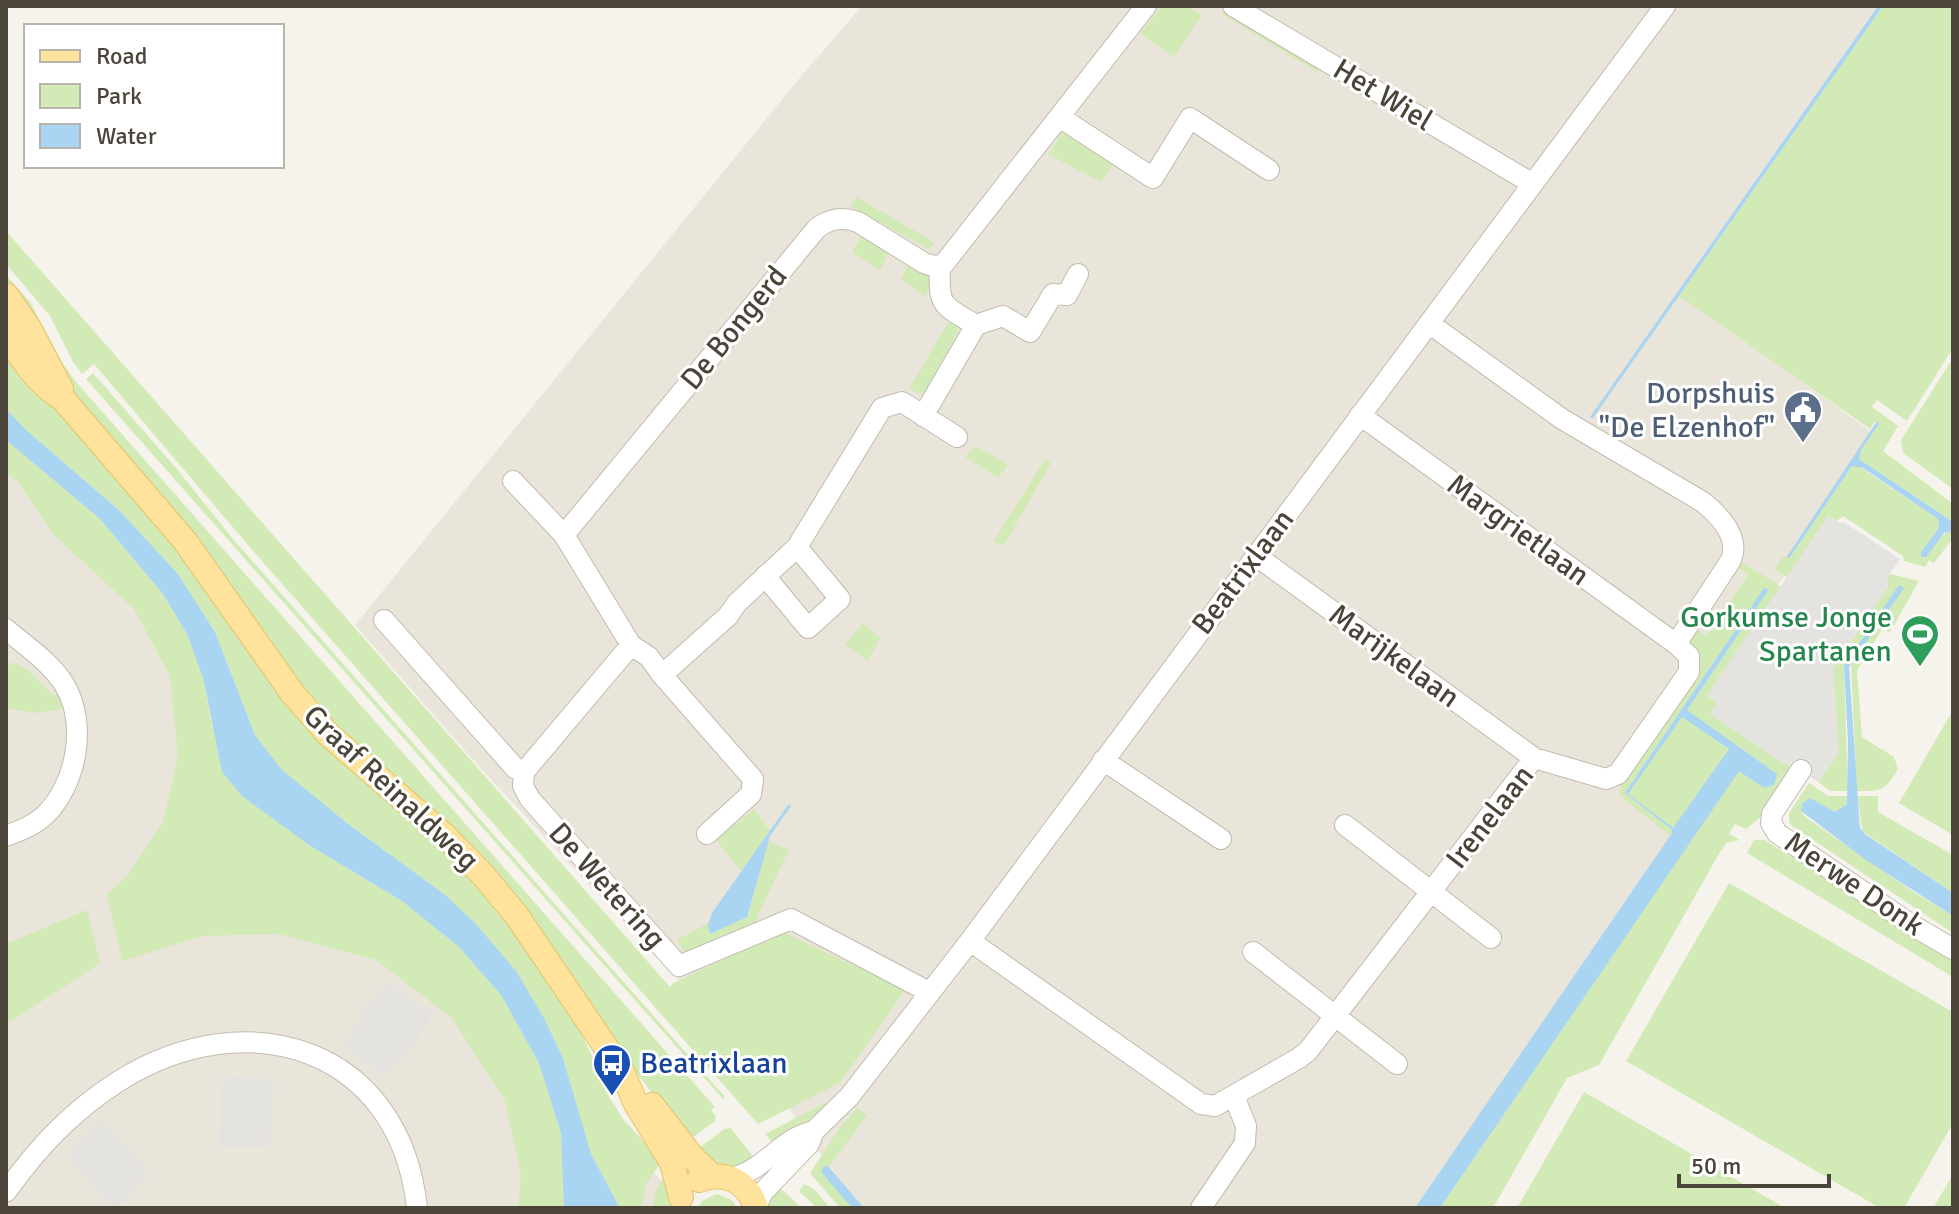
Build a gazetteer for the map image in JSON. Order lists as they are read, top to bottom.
{
  "streets": {
    "main road": ["Graaf Reinaldweg"],
    "street": [
      "Het Wiel",
      "De Bongerd",
      "Margrietlaan",
      "Beatrixlaan",
      "Marijkelaan",
      "Irenelaan",
      "Merwe Donk",
      "De Wetering"
    ]
  },
  "crossings": [
    ["Het Wiel", "Beatrixlaan"],
    ["Margrietlaan", "Beatrixlaan"],
    ["Margrietlaan", "Irenelaan"],
    ["Beatrixlaan", "Marijkelaan"],
    ["Beatrixlaan", "Graaf Reinaldweg"],
    ["Beatrixlaan", "Irenelaan"],
    ["Beatrixlaan", "De Wetering"],
    ["Marijkelaan", "Irenelaan"]
  ],
  "places": {
    "public building": ["Dorpshuis \"De Elzenhof\""],
    "sports": ["Gorkumse Jonge Spartanen"],
    "bus stop": ["Beatrixlaan"]
  },
  "legend": ["Road", "Park", "Water"],
  "scale_bar": "50 m"
}
